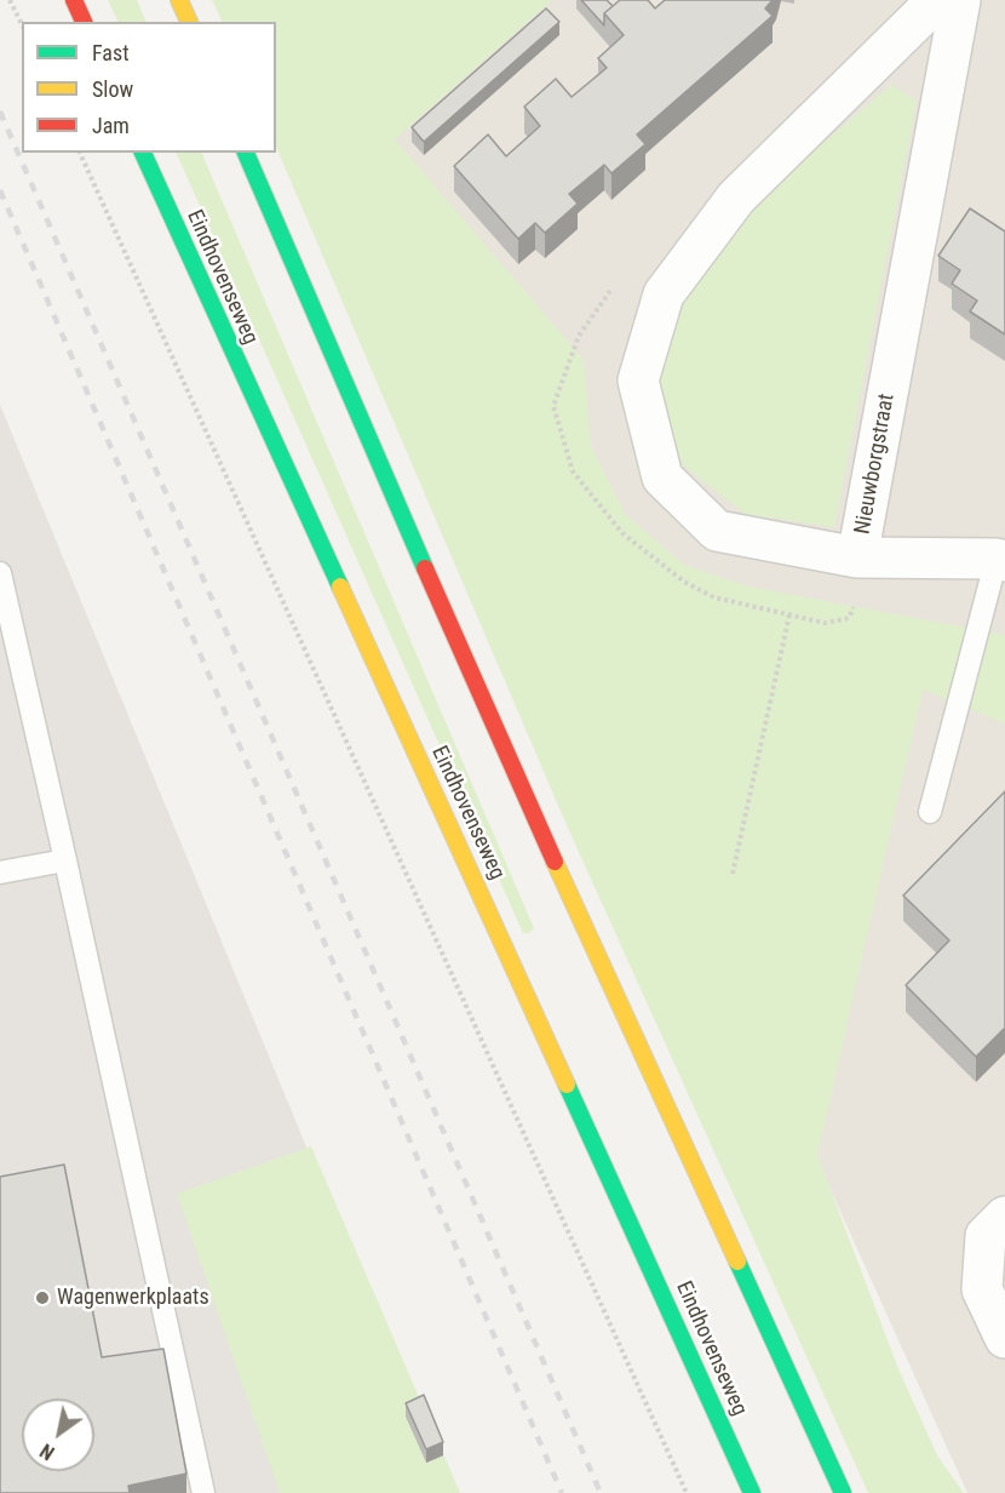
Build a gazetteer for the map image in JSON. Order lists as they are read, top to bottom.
{
  "streets": {
    "main road": ["Eindhovenseweg"],
    "street": ["Nieuwborgstraat"]
  },
  "places": ["Wagenwerkplaats"],
  "legend": ["Fast", "Slow", "Jam"],
  "north": "bottom left"
}
